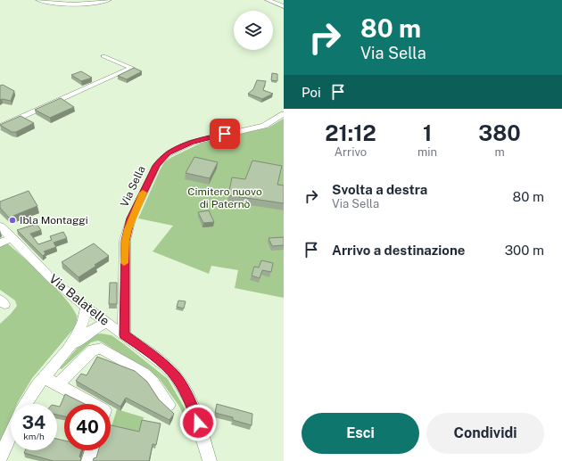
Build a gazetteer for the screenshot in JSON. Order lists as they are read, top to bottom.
{
  "streets": {
    "street": ["Via Sella", "Via Balatelle"]
  },
  "crossings": [
    ["Via Sella", "Via Balatelle"]
  ],
  "parks": ["Cimitero nuovo di Paternò"],
  "places": ["Ibla Montaggi"],
  "page": {
    "turn": ["80 m", "Via Sella"],
    "then": "Poi",
    "eta": [
      "21:12",
      "Arrivo",
      "1",
      "min",
      "380",
      "m"
    ],
    "list": [
      {
        "name": "Svolta a destra",
        "note": "Via Sella",
        "value": "80 m"
      },
      {
        "name": "Arrivo a destinazione",
        "value": "300 m"
      }
    ],
    "speed": "34 km/h",
    "limit": "40",
    "buttons": ["Esci", "Condividi"]
  }
}
